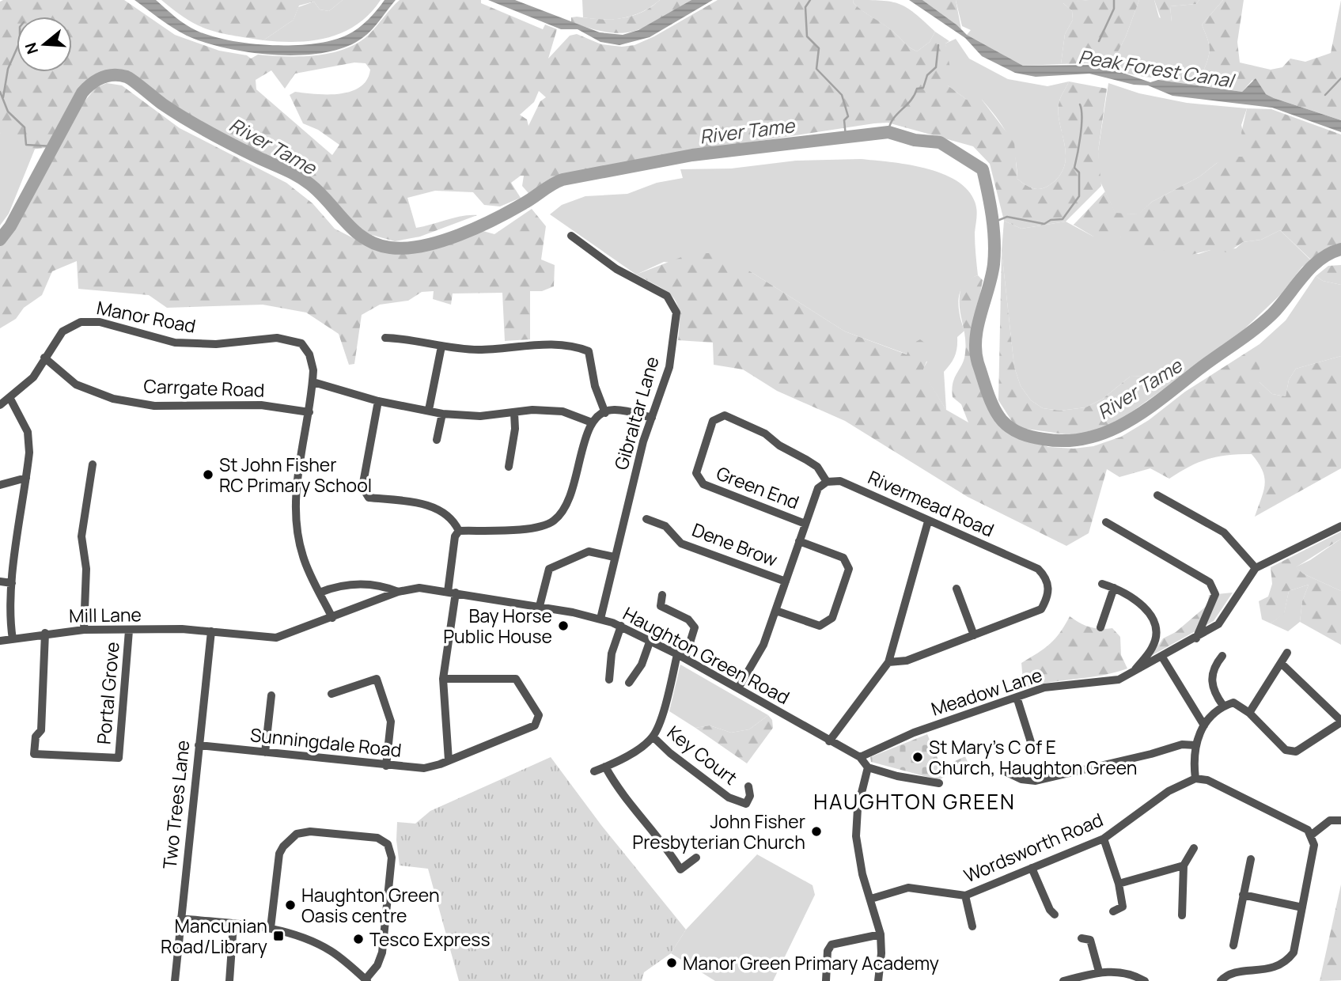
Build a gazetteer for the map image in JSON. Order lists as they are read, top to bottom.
{
  "streets": {
    "street": [
      "Manor Road",
      "Carrgate Road",
      "Gibraltar Lane",
      "Green End",
      "Rivermead Road",
      "Dene Brow",
      "Mill Lane",
      "Haughton Green Road",
      "Meadow Lane",
      "Portal Grove",
      "Sunningdale Road",
      "Key Court",
      "Two Trees Lane",
      "Wordsworth Road"
    ]
  },
  "crossings": [
    ["Manor Road", "Carrgate Road"],
    ["Manor Road", "Haughton Green Road"],
    ["Gibraltar Lane", "Haughton Green Road"],
    ["Green End", "Rivermead Road"],
    ["Mill Lane", "Haughton Green Road"],
    ["Mill Lane", "Portal Grove"],
    ["Mill Lane", "Two Trees Lane"],
    ["Haughton Green Road", "Meadow Lane"],
    ["Haughton Green Road", "Two Trees Lane"],
    ["Sunningdale Road", "Two Trees Lane"]
  ],
  "districts": ["HAUGHTON GREEN"],
  "water": ["Peak Forest Canal", "River Tame"],
  "places": {
    "other": [
      "St John Fisher RC Primary School",
      "Bay Horse Public House",
      "St Mary's C of E Church, Haughton Green",
      "John Fisher Presbyterian Church",
      "Haughton Green Oasis centre",
      "Tesco Express",
      "Manor Green Primary Academy"
    ],
    "transit": ["Mancunian Road/Library"]
  },
  "north": "left"
}
